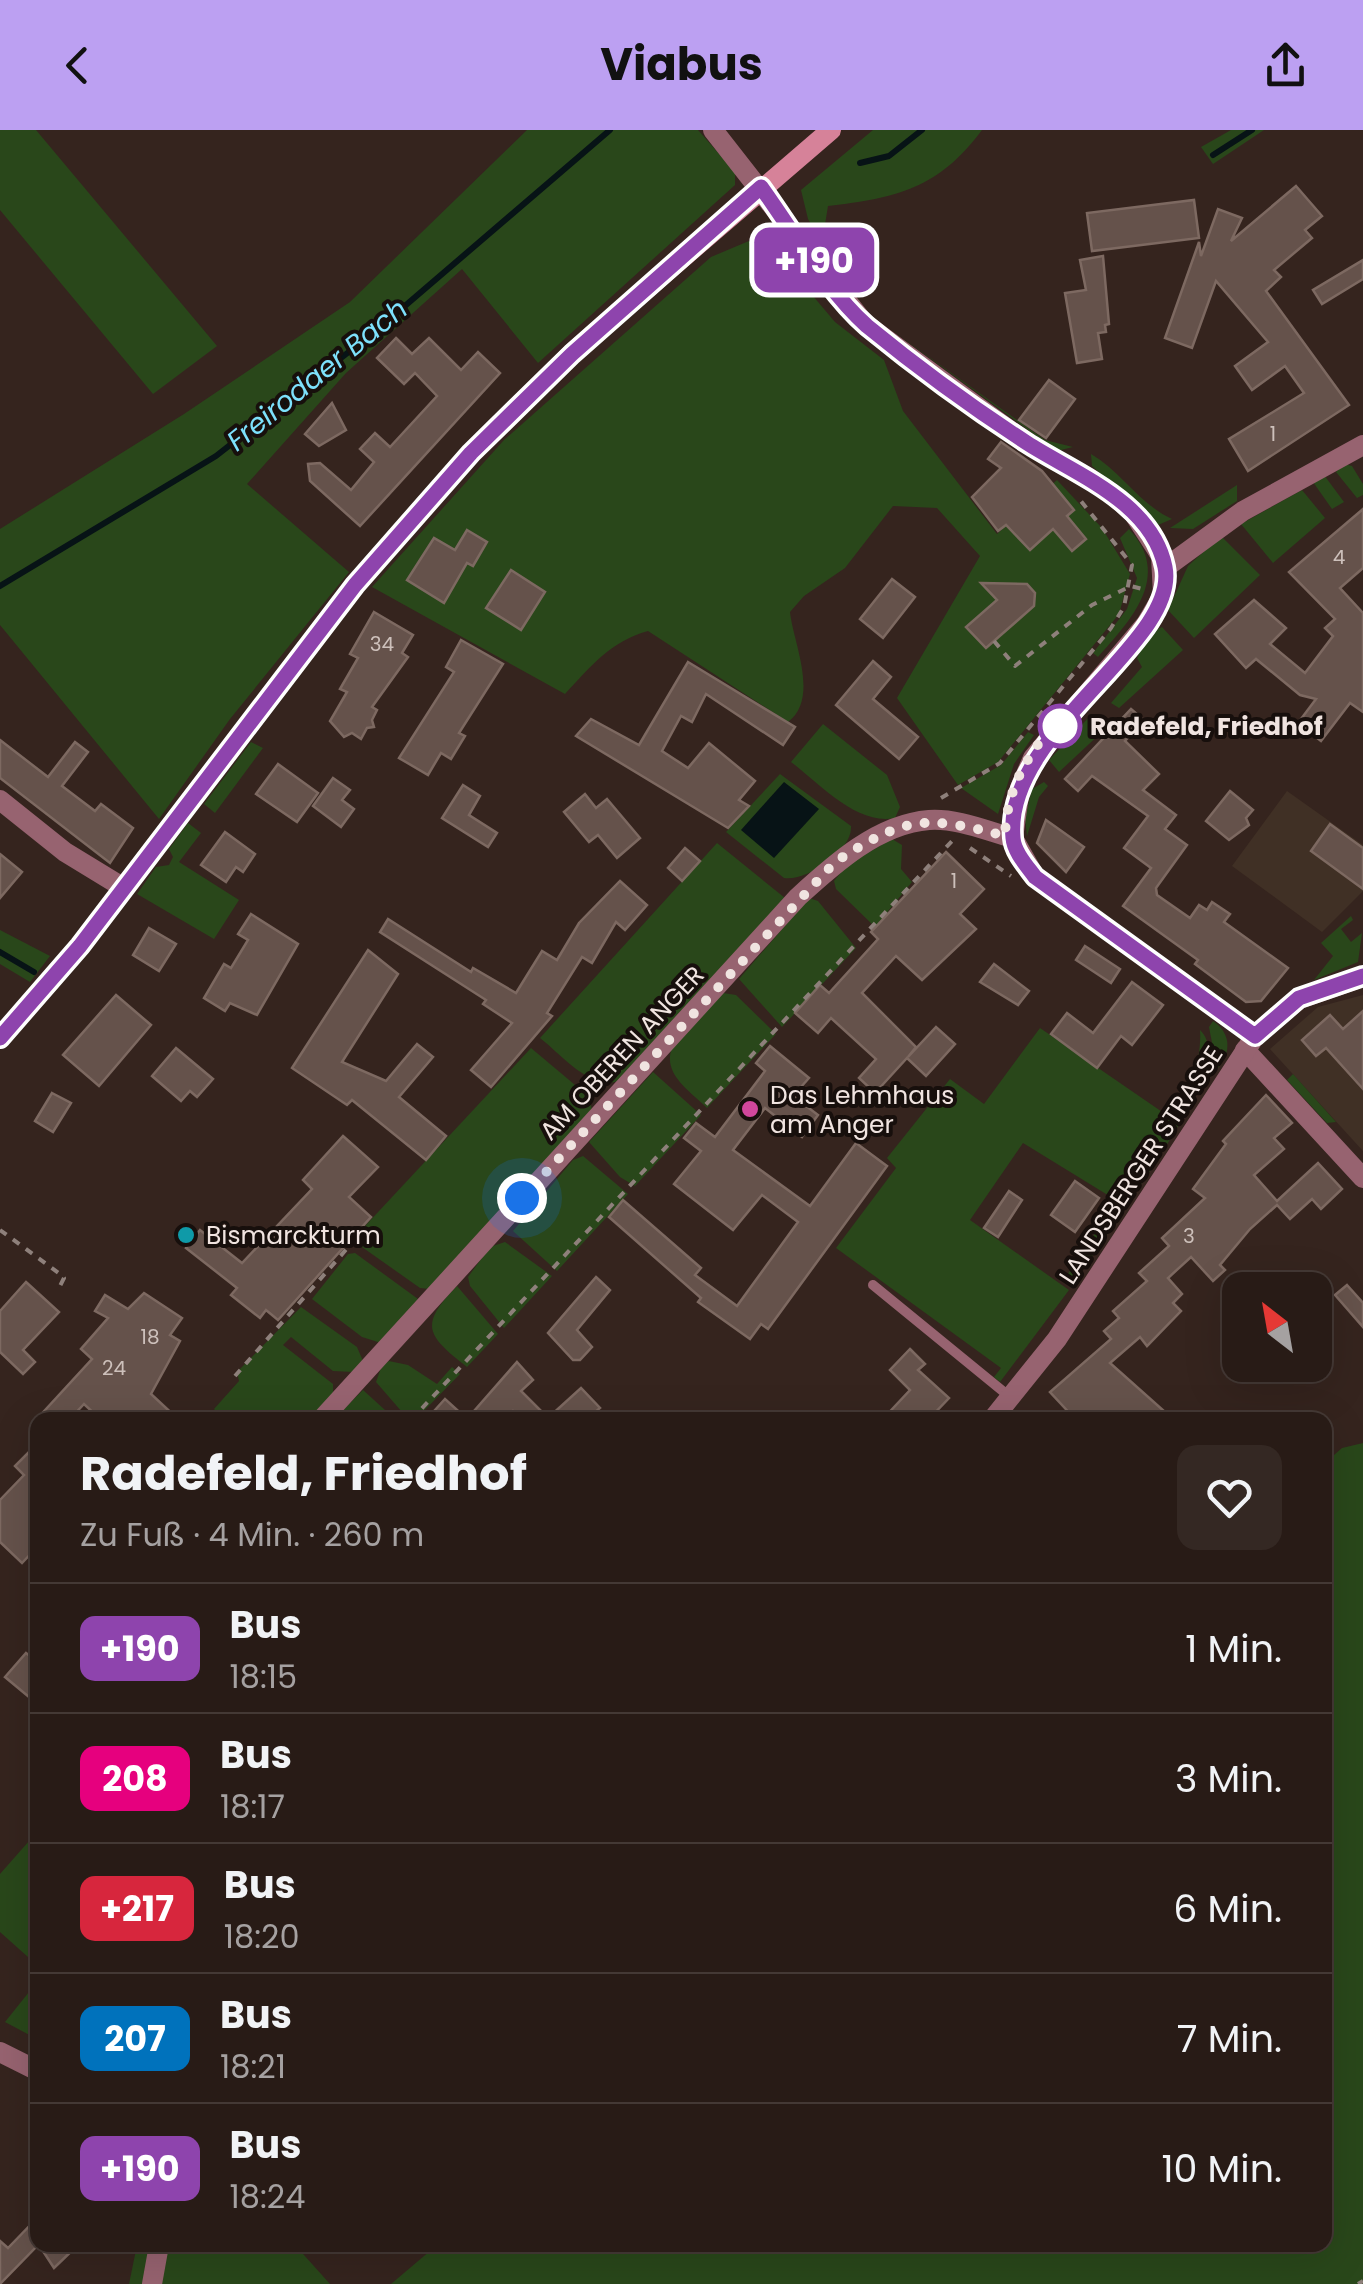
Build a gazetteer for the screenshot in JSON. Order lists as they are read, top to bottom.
{
  "streets": {
    "street": ["AM OBEREN ANGER", "LANDSBERGER STRASSE"]
  },
  "water": ["Freirodaer Bach"],
  "places": ["Radefeld, Friedhof", "Das Lehmhaus am Anger", "Bismarckturm"],
  "lines": ["bus line +190"],
  "house_numbers": [
    "1",
    "4",
    "34",
    "1",
    "3",
    "18",
    "24"
  ],
  "north": "top left",
  "page": {
    "header": "Viabus",
    "on_map": "+190",
    "heading": ["Radefeld, Friedhof", "Zu Fuß · 4 Min. · 260 m"],
    "list": [
      {
        "mark": "+190",
        "name": "Bus",
        "note": "18:15",
        "value": "1 Min."
      },
      {
        "mark": "208",
        "name": "Bus",
        "note": "18:17",
        "value": "3 Min."
      },
      {
        "mark": "+217",
        "name": "Bus",
        "note": "18:20",
        "value": "6 Min."
      },
      {
        "mark": "207",
        "name": "Bus",
        "note": "18:21",
        "value": "7 Min."
      },
      {
        "mark": "+190",
        "name": "Bus",
        "note": "18:24",
        "value": "10 Min."
      }
    ]
  }
}
